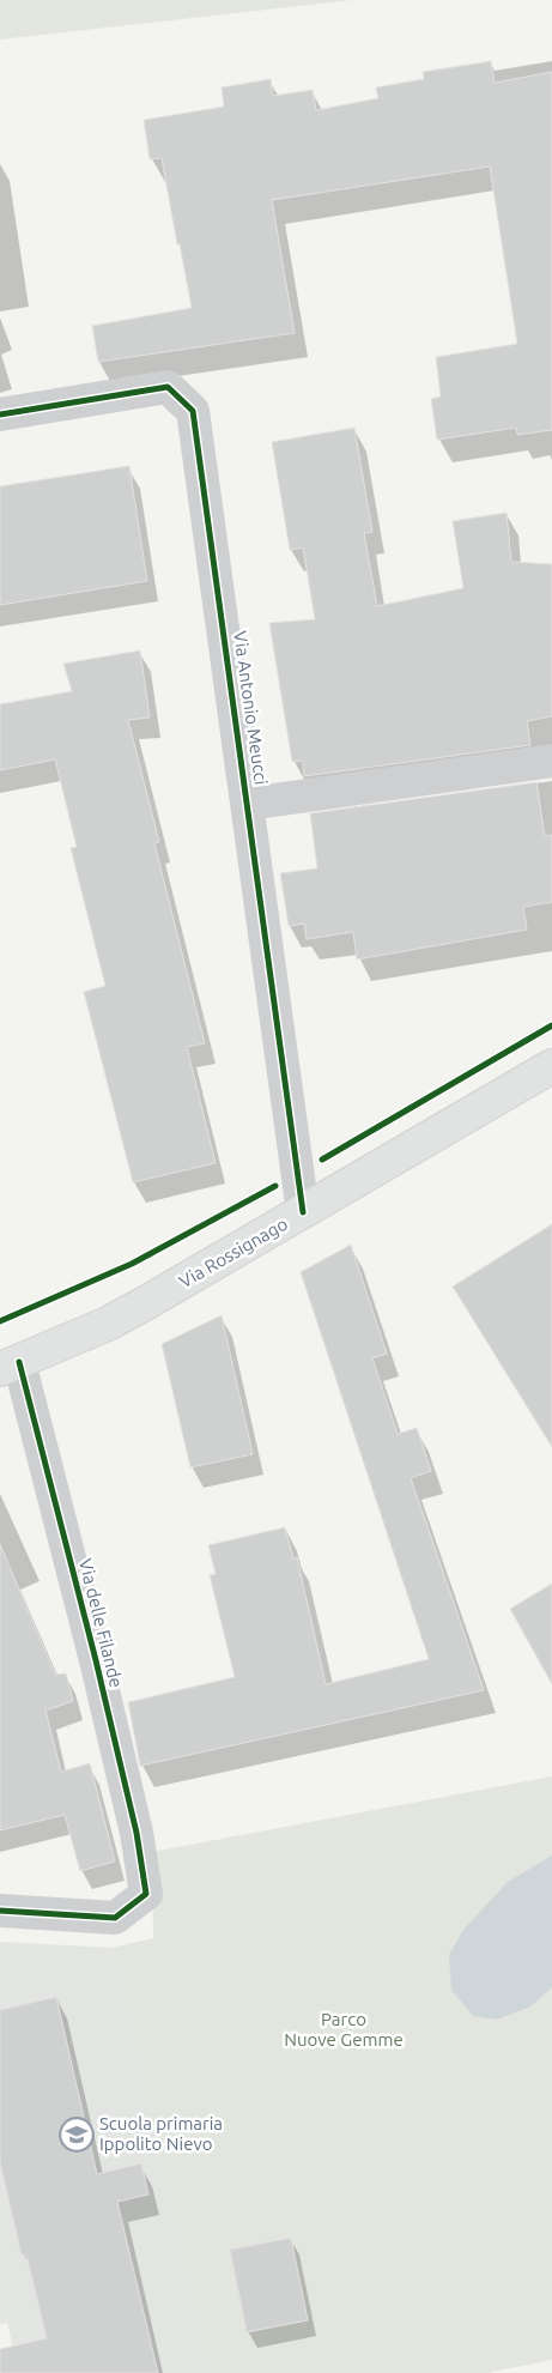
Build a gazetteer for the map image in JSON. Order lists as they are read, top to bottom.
{
  "streets": {
    "street": ["Via Antonio Meucci", "Via Rossignago", "Via delle Filande"]
  },
  "crossings": [
    ["Via Antonio Meucci", "Via Rossignago"],
    ["Via Rossignago", "Via delle Filande"]
  ],
  "parks": ["Parco Nuove Gemme"],
  "places": {
    "school or university": ["Scuola primaria Ippolito Nievo"]
  }
}
